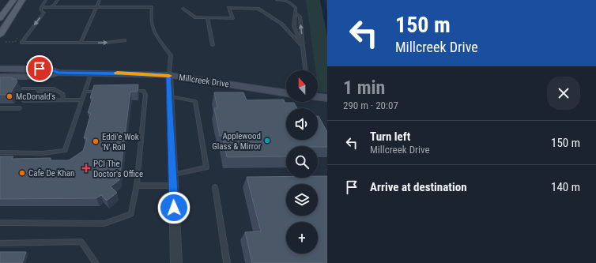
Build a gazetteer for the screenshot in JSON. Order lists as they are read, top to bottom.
{
  "streets": {
    "street": ["Millcreek Drive"]
  },
  "places": {
    "other": [
      "McDonald's",
      "Applewood Glass & Mirror",
      "Eddi'e Wok 'N' Roll",
      "Cafe De Khan"
    ],
    "health": ["PCI The Doctor's Office"]
  },
  "north": "top",
  "page": {
    "turn": ["150 m", "Millcreek Drive"],
    "heading": ["1 min", "290 m · 20:07"],
    "map_buttons": "+",
    "list": [
      {
        "name": "Turn left",
        "note": "Millcreek Drive",
        "value": "150 m"
      },
      {
        "name": "Arrive at destination",
        "value": "140 m"
      }
    ]
  }
}
